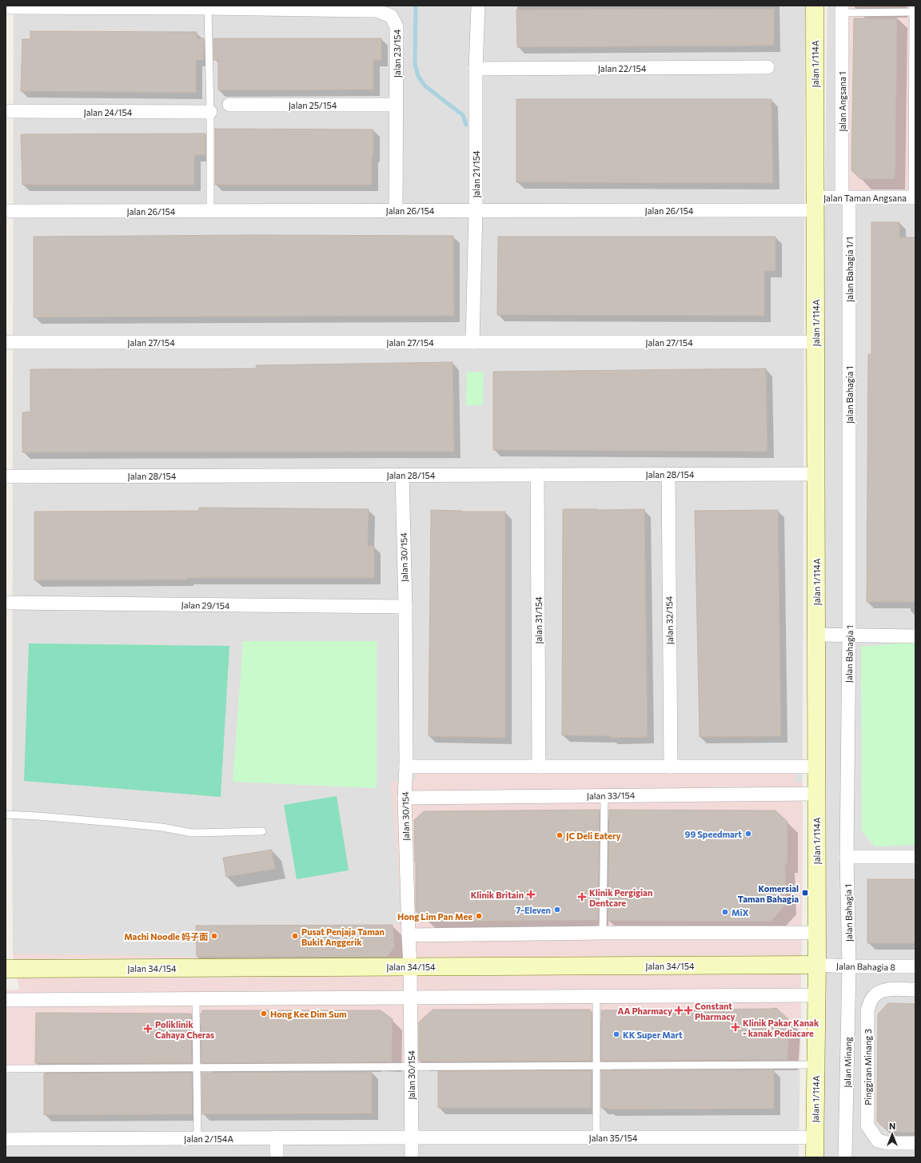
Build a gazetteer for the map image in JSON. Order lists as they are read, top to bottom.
{
  "streets": {
    "street": [
      "Jalan 23/154",
      "Jalan 1/114A",
      "Jalan 22/154",
      "Jalan Angsana 1",
      "Jalan 25/154",
      "Jalan 24/154",
      "Jalan 21/154",
      "Jalan Taman Angsana",
      "Jalan 26/154",
      "Jalan Bahagia 1/1",
      "Jalan 27/154",
      "Jalan Bahagia 1",
      "Jalan 28/154",
      "Jalan 30/154",
      "Jalan 29/154",
      "Jalan 31/154",
      "Jalan 32/154",
      "Jalan 33/154",
      "Jalan 34/154",
      "Jalan Bahagia 8",
      "Jalan Minang",
      "Pinggiran Minang 3",
      "Jalan 35/154",
      "Jalan 2/154A"
    ]
  },
  "crossings": [
    ["Jalan 23/154", "Jalan 25/154"],
    ["Jalan 23/154", "Jalan 26/154"],
    ["Jalan 1/114A", "Jalan Taman Angsana"],
    ["Jalan 1/114A", "Jalan 26/154"],
    ["Jalan 1/114A", "Jalan 27/154"],
    ["Jalan 1/114A", "Jalan 28/154"],
    ["Jalan 1/114A", "Jalan 33/154"],
    ["Jalan 1/114A", "Jalan 34/154"],
    ["Jalan 1/114A", "Jalan Bahagia 8"],
    ["Jalan 1/114A", "Jalan 35/154"],
    ["Jalan 22/154", "Jalan 21/154"],
    ["Jalan Angsana 1", "Jalan Taman Angsana"],
    ["Jalan Angsana 1", "Jalan Bahagia 1/1"],
    ["Jalan 21/154", "Jalan 26/154"],
    ["Jalan 21/154", "Jalan 27/154"],
    ["Jalan Taman Angsana", "Jalan 26/154"],
    ["Jalan Taman Angsana", "Jalan Bahagia 1/1"],
    ["Jalan Bahagia 1/1", "Jalan Bahagia 1"],
    ["Jalan Bahagia 1", "Jalan Bahagia 8"],
    ["Jalan Bahagia 1", "Jalan Minang"],
    ["Jalan 28/154", "Jalan 30/154"],
    ["Jalan 28/154", "Jalan 31/154"],
    ["Jalan 28/154", "Jalan 32/154"],
    ["Jalan 30/154", "Jalan 29/154"],
    ["Jalan 30/154", "Jalan 33/154"],
    ["Jalan 30/154", "Jalan 34/154"],
    ["Jalan 30/154", "Jalan 35/154"],
    ["Jalan 30/154", "Jalan 2/154A"],
    ["Jalan 34/154", "Jalan Bahagia 8"],
    ["Jalan Bahagia 8", "Jalan Minang"],
    ["Jalan 35/154", "Jalan 2/154A"]
  ],
  "places": {
    "other": [
      "99 Speedmart",
      "JC Deli Eatery",
      "7-Eleven",
      "MiX",
      "Hong Lim Pan Mee",
      "Machi Noodle 妈子面",
      "Pusat Penjaja Taman Bukit Anggerik",
      "Hong Kee Dim Sum",
      "KK Super Mart"
    ],
    "transit": ["Komersial Taman Bahagia"],
    "health": [
      "Klinik Britain",
      "Klinik Pergigian Dentcare",
      "AA Pharmacy",
      "Constant Pharmacy",
      "Klinik Pakar Kanak - kanak Pediacare",
      "Poliklinik Cahaya Cheras"
    ]
  },
  "north": "top"
}
